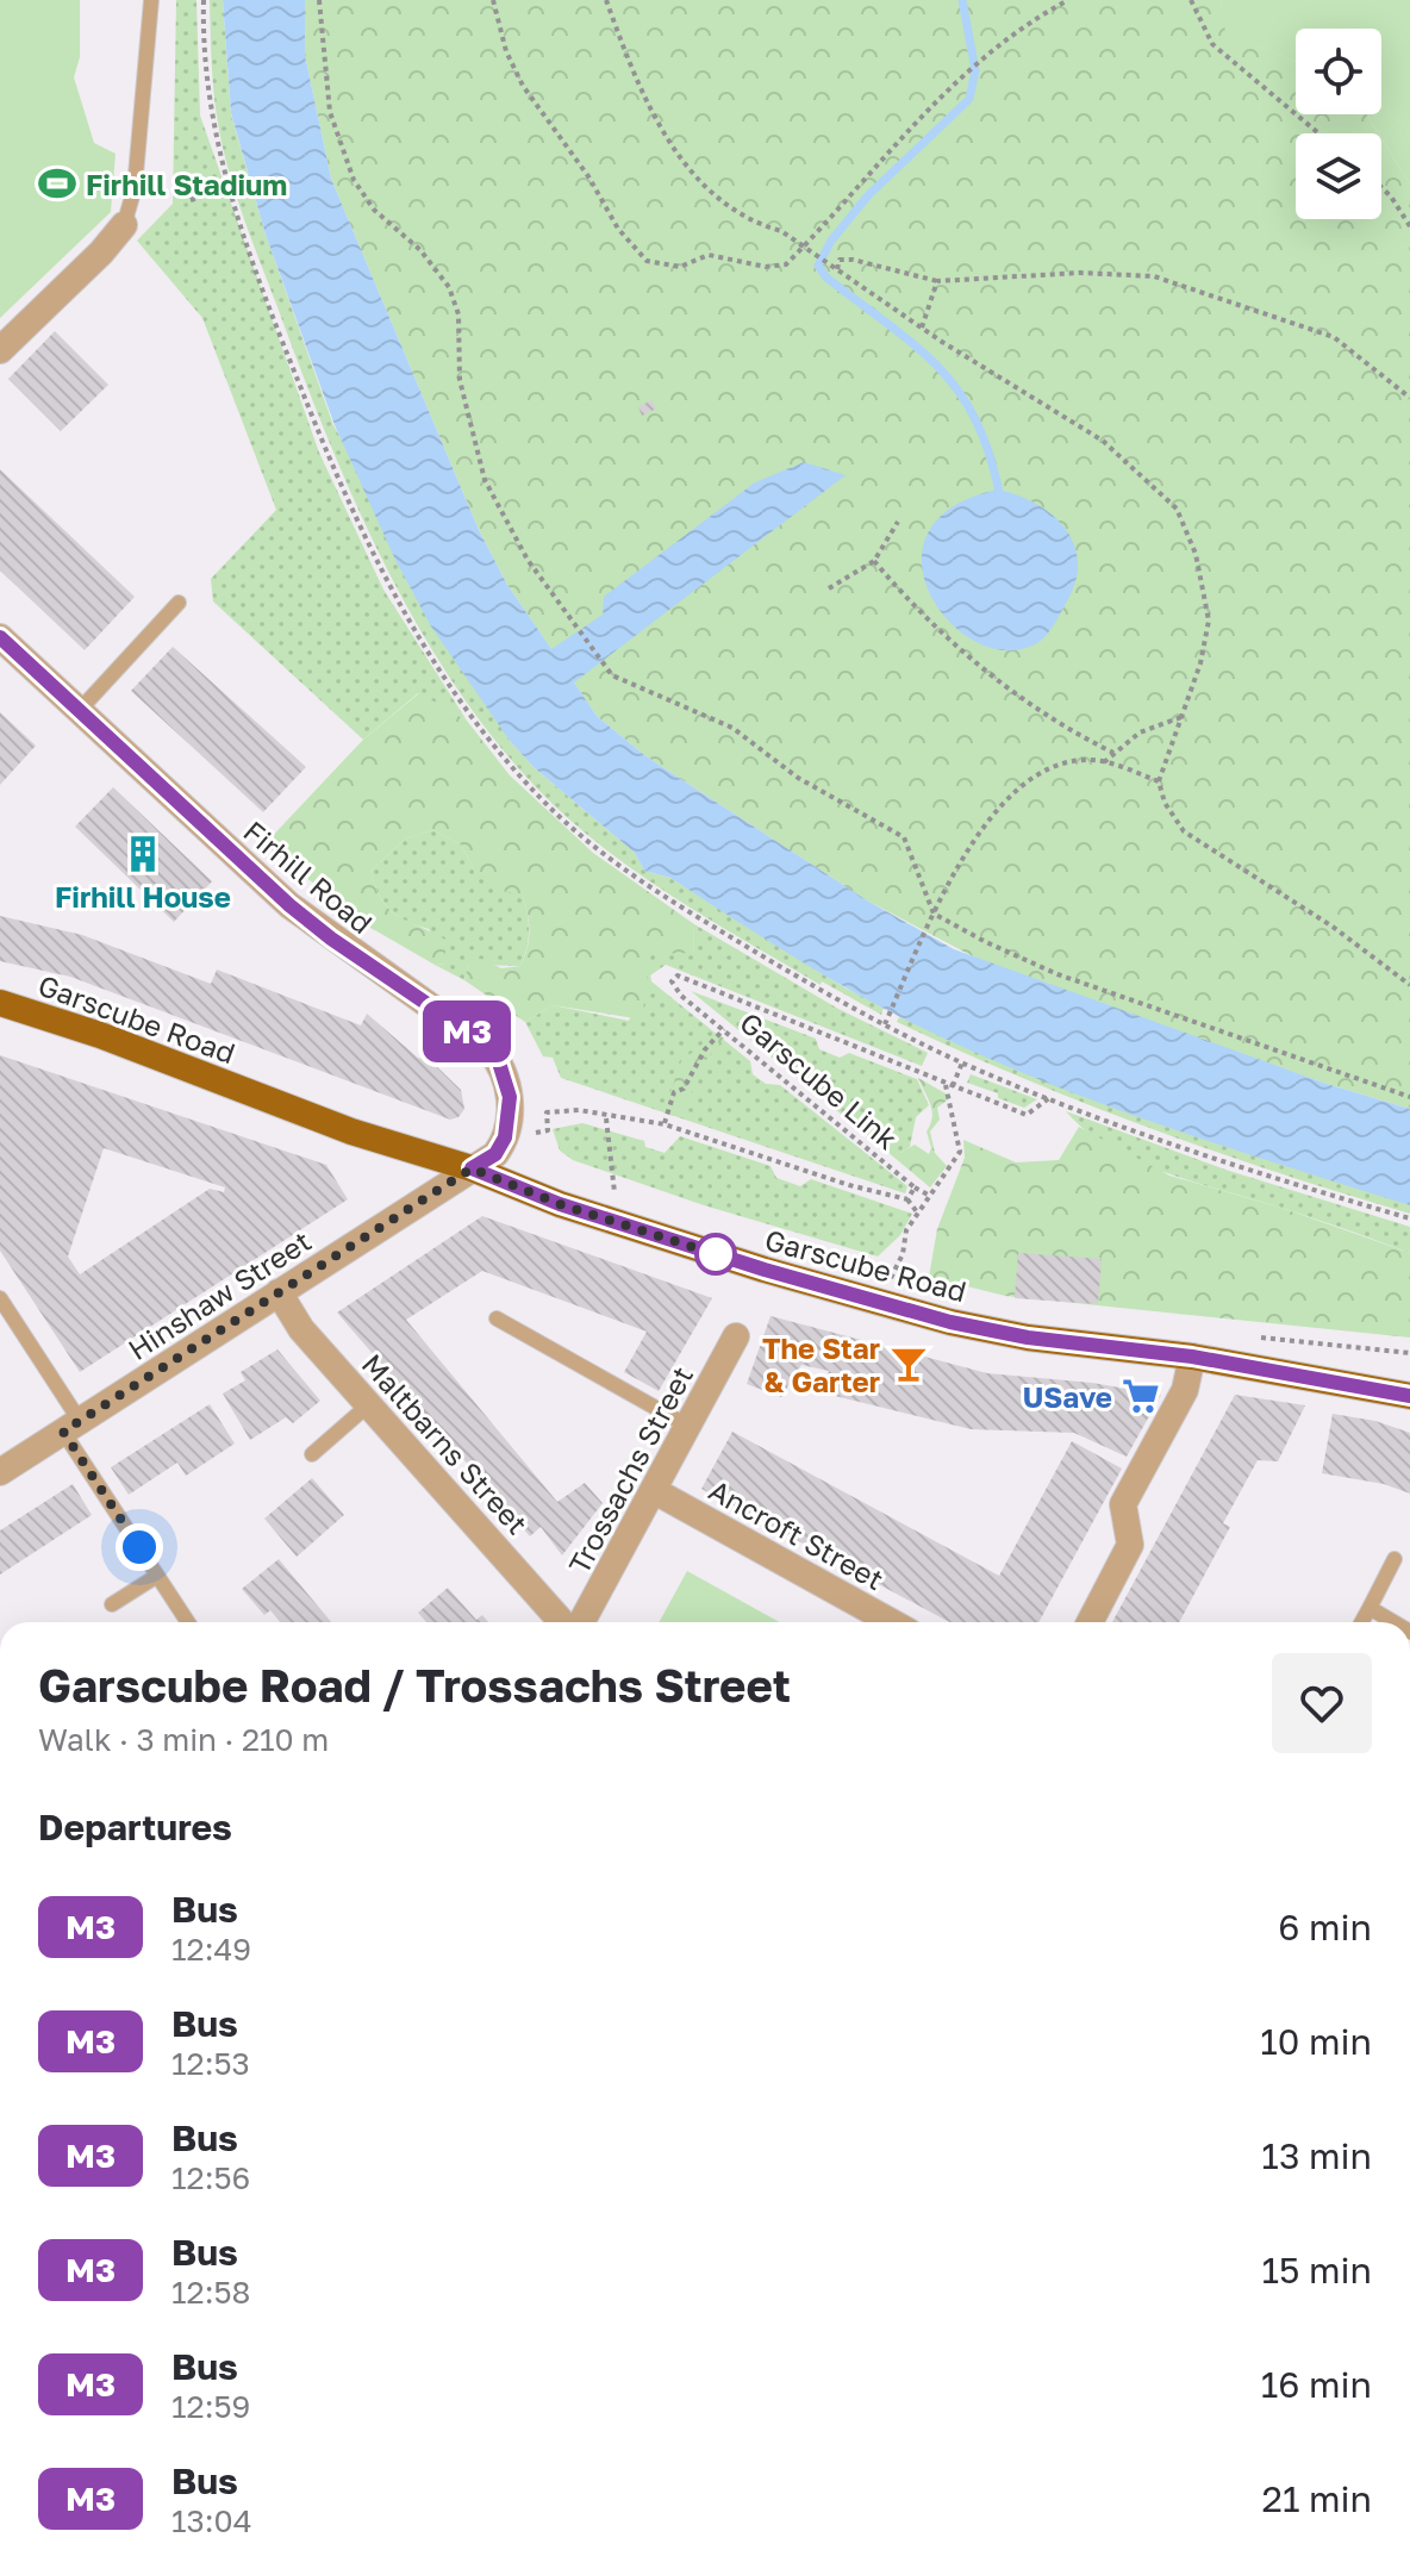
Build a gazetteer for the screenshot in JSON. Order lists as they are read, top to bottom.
{
  "streets": {
    "main road": ["Garscube Road"],
    "street": [
      "Firhill Road",
      "Hinshaw Street",
      "Maltbarns Street",
      "Trossachs Street",
      "Ancroft Street"
    ],
    "path": ["Garscube Link"]
  },
  "crossings": [
    ["Firhill Road", "Garscube Link"],
    ["Garscube Road", "Hinshaw Street"],
    ["Hinshaw Street", "Maltbarns Street"],
    ["Trossachs Street", "Ancroft Street"]
  ],
  "places": {
    "sports": ["Firhill Stadium"],
    "building": ["Firhill House"],
    "bar": ["The Star & Garter"],
    "supermarket": ["USave"]
  },
  "lines": ["bus line M3"],
  "page": {
    "on_map": "M3",
    "heading": [
      ["Garscube Road / Trossachs Street", "Walk · 3 min · 210 m"],
      "Departures"
    ],
    "list": [
      {
        "mark": "M3",
        "name": "Bus",
        "note": "12:49",
        "value": "6 min"
      },
      {
        "mark": "M3",
        "name": "Bus",
        "note": "12:53",
        "value": "10 min"
      },
      {
        "mark": "M3",
        "name": "Bus",
        "note": "12:56",
        "value": "13 min"
      },
      {
        "mark": "M3",
        "name": "Bus",
        "note": "12:58",
        "value": "15 min"
      },
      {
        "mark": "M3",
        "name": "Bus",
        "note": "12:59",
        "value": "16 min"
      },
      {
        "mark": "M3",
        "name": "Bus",
        "note": "13:04",
        "value": "21 min"
      }
    ]
  }
}
